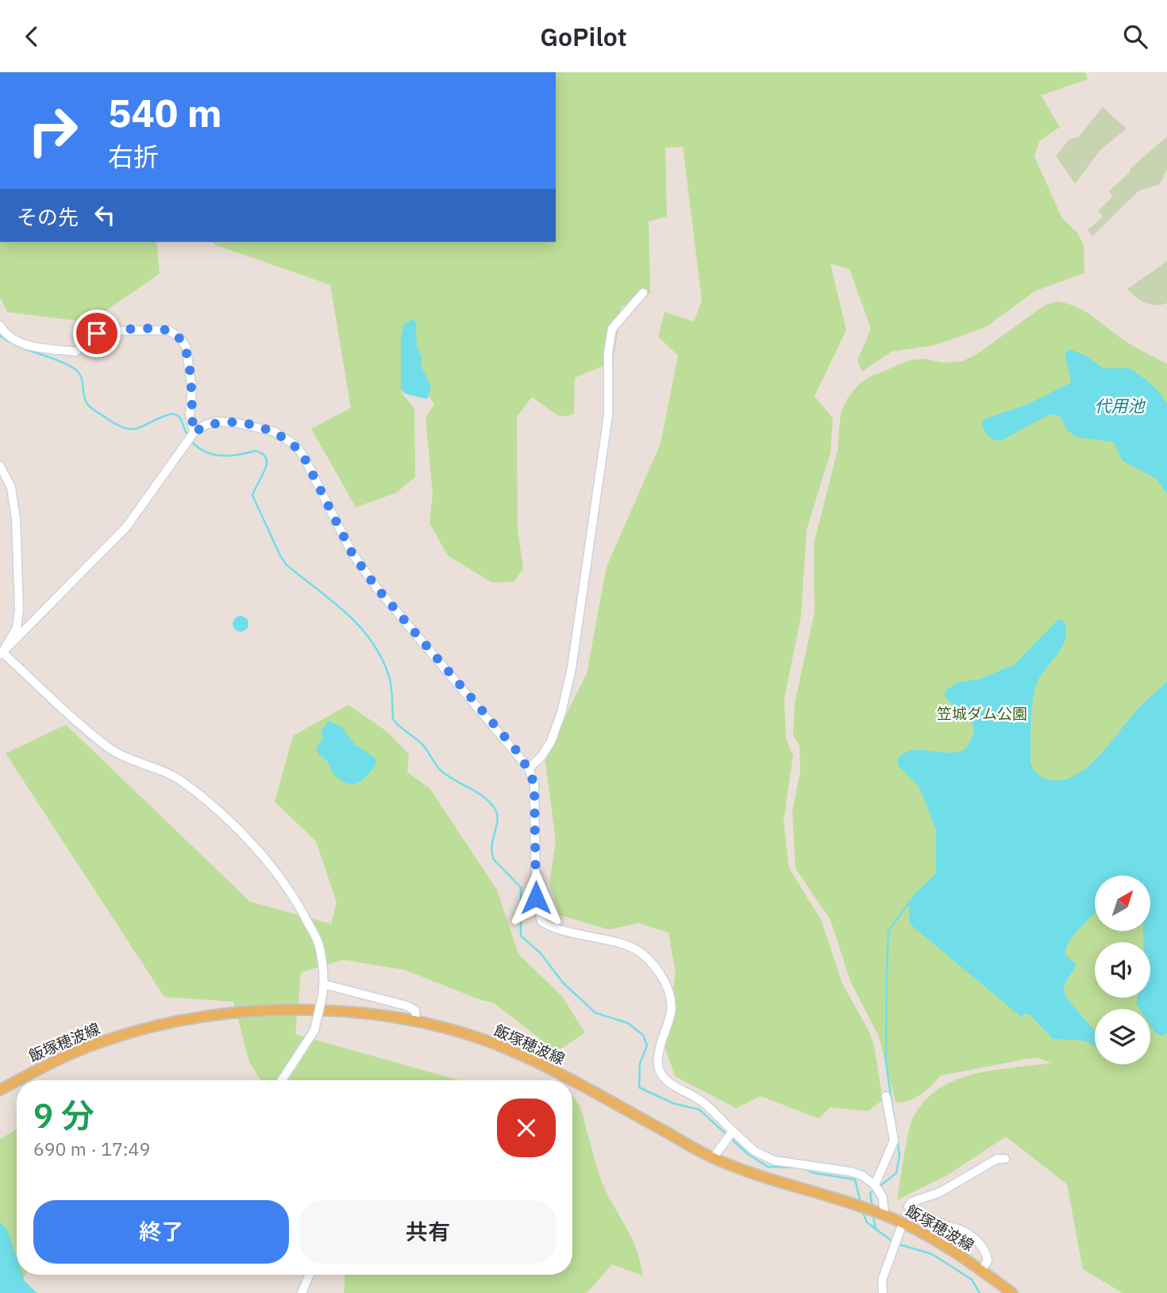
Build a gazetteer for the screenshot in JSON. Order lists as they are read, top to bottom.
{
  "streets": {
    "main road": ["飯塚穂波線"]
  },
  "water": ["代用池"],
  "parks": ["笠城ダム公園"],
  "north": "top right",
  "page": {
    "header": "GoPilot",
    "turn": ["540 m", "右折"],
    "then": "その先",
    "heading": ["9 分", "690 m · 17:49"],
    "buttons": ["終了", "共有"]
  }
}
